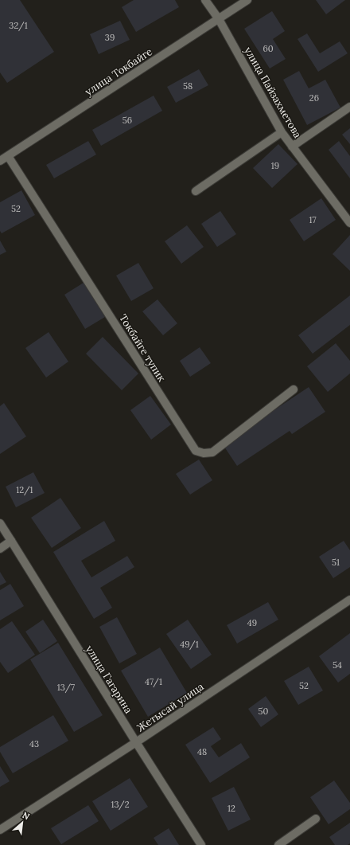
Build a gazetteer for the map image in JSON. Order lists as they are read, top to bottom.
{
  "streets": {
    "street": [
      "улица Токбайге",
      "улица Пайзахметова",
      "Токбайге тупик",
      "улица Гагарина",
      "Жетысай улица"
    ]
  },
  "crossings": [
    ["улица Токбайге", "улица Пайзахметова"],
    ["улица Токбайге", "Токбайге тупик"],
    ["улица Гагарина", "Жетысай улица"]
  ],
  "house_numbers": [
    "32/1",
    "39",
    "60",
    "58",
    "26",
    "56",
    "19",
    "52",
    "17",
    "12/1",
    "51",
    "49",
    "49/1",
    "54",
    "47/1",
    "52",
    "13/7",
    "50",
    "43",
    "48",
    "13/2",
    "12"
  ],
  "north": "top right"
}
